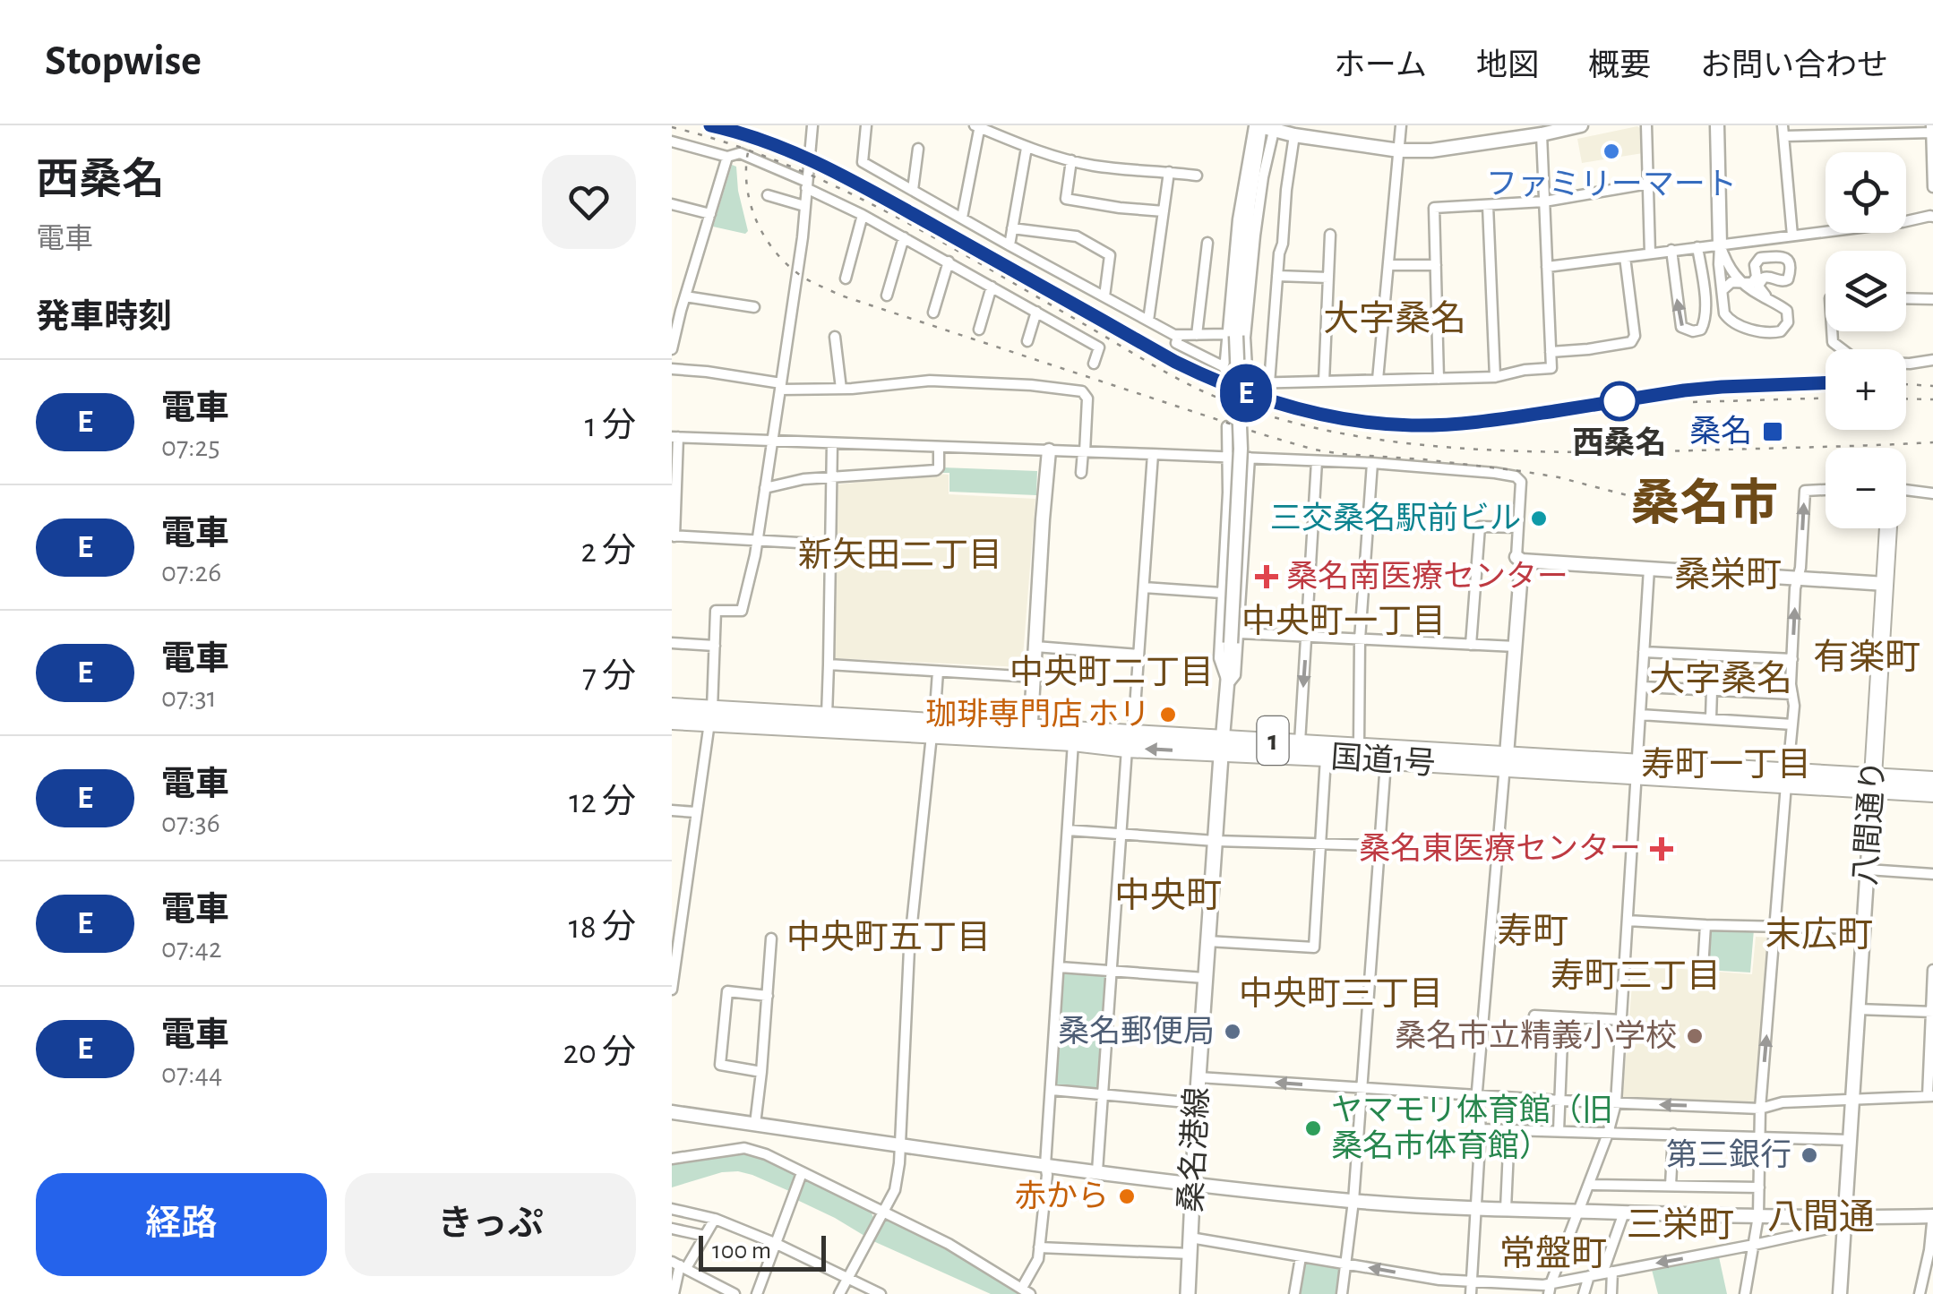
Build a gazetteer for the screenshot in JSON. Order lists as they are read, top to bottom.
{
  "streets": {
    "main road": [
      "1",
      "国道1号",
      "八間通り",
      "桑名港線"
    ]
  },
  "crossings": [
    ["国道1号", "八間通り"],
    ["国道1号", "桑名港線"]
  ],
  "districts": [
    "大字桑名",
    "桑名市",
    "新矢田二丁目",
    "桑栄町",
    "中央町一丁目",
    "有楽町",
    "中央町二丁目",
    "大字桑名",
    "寿町一丁目",
    "中央町",
    "寿町",
    "末広町",
    "中央町五丁目",
    "寿町三丁目",
    "中央町三丁目",
    "八間通",
    "三栄町",
    "常盤町"
  ],
  "places": {
    "other": [
      "ファミリーマート",
      "西桑名",
      "三交桑名駅前ビル",
      "珈琲専門店 ホリ",
      "桑名郵便局",
      "桑名市立精義小学校",
      "ヤマモリ体育館（旧 桑名市体育館）",
      "第三銀行",
      "赤から"
    ],
    "transit": ["桑名"],
    "health": ["桑名南医療センター", "桑名東医療センター"]
  },
  "scale_bar": "100 m",
  "page": {
    "header": "Stopwise",
    "nav": [
      "ホーム",
      "地図",
      "概要",
      "お問い合わせ"
    ],
    "heading": [
      ["西桑名", "電車"],
      "発車時刻"
    ],
    "on_map": "E",
    "map_buttons": ["+", "−"],
    "list": [
      {
        "mark": "E",
        "name": "電車",
        "note": "07:25",
        "value": "1 分"
      },
      {
        "mark": "E",
        "name": "電車",
        "note": "07:26",
        "value": "2 分"
      },
      {
        "mark": "E",
        "name": "電車",
        "note": "07:31",
        "value": "7 分"
      },
      {
        "mark": "E",
        "name": "電車",
        "note": "07:36",
        "value": "12 分"
      },
      {
        "mark": "E",
        "name": "電車",
        "note": "07:42",
        "value": "18 分"
      },
      {
        "mark": "E",
        "name": "電車",
        "note": "07:44",
        "value": "20 分"
      }
    ],
    "buttons": ["経路", "きっぷ"],
    "scale": "100 m"
  }
}
